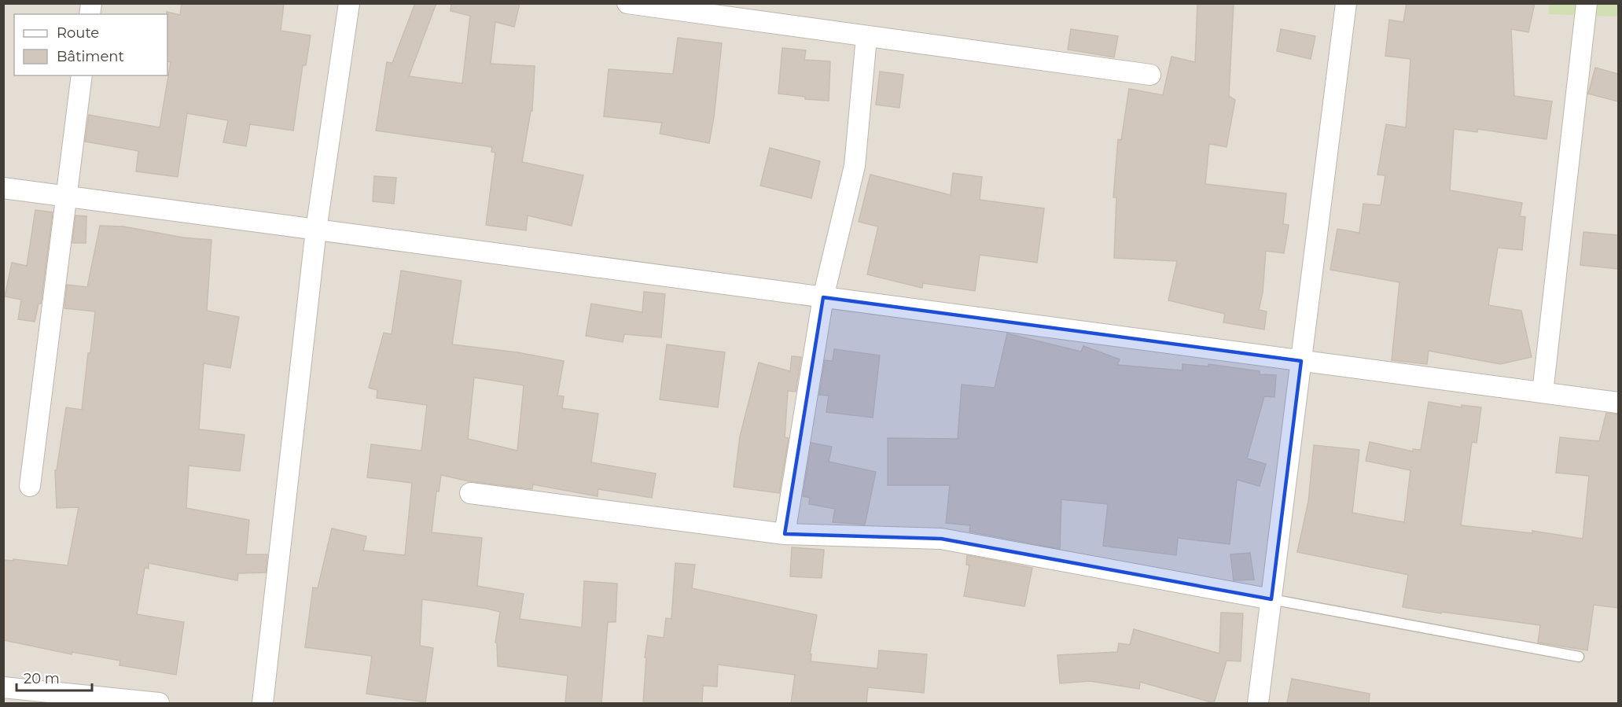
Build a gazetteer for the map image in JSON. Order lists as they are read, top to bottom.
{
  "legend": ["Route", "Bâtiment"],
  "scale_bar": "20 m"
}
